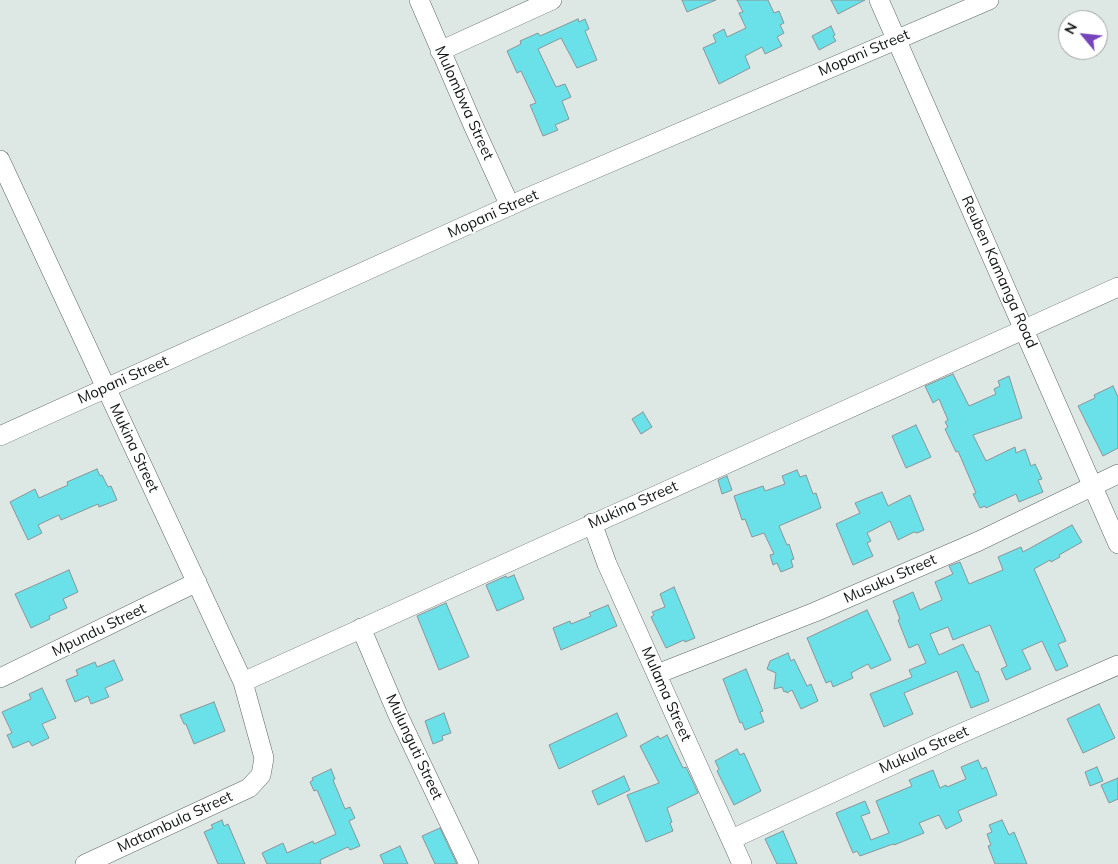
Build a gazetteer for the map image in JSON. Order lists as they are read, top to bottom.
{
  "streets": {
    "street": [
      "Mopani Street",
      "Mulombwa Street",
      "Reuben Kamanga Road",
      "Mukina Street",
      "Musuku Street",
      "Mpundu Street",
      "Mulama Street",
      "Mulunguti Street",
      "Mukula Street",
      "Matambula Street"
    ]
  },
  "crossings": [
    ["Mopani Street", "Mulombwa Street"],
    ["Mopani Street", "Reuben Kamanga Road"],
    ["Mopani Street", "Mukina Street"],
    ["Reuben Kamanga Road", "Mukina Street"],
    ["Reuben Kamanga Road", "Musuku Street"],
    ["Mukina Street", "Mpundu Street"],
    ["Mukina Street", "Mulama Street"],
    ["Mukina Street", "Mulunguti Street"],
    ["Mukina Street", "Matambula Street"],
    ["Musuku Street", "Mulama Street"],
    ["Mulama Street", "Mukula Street"]
  ],
  "north": "top left"
}
